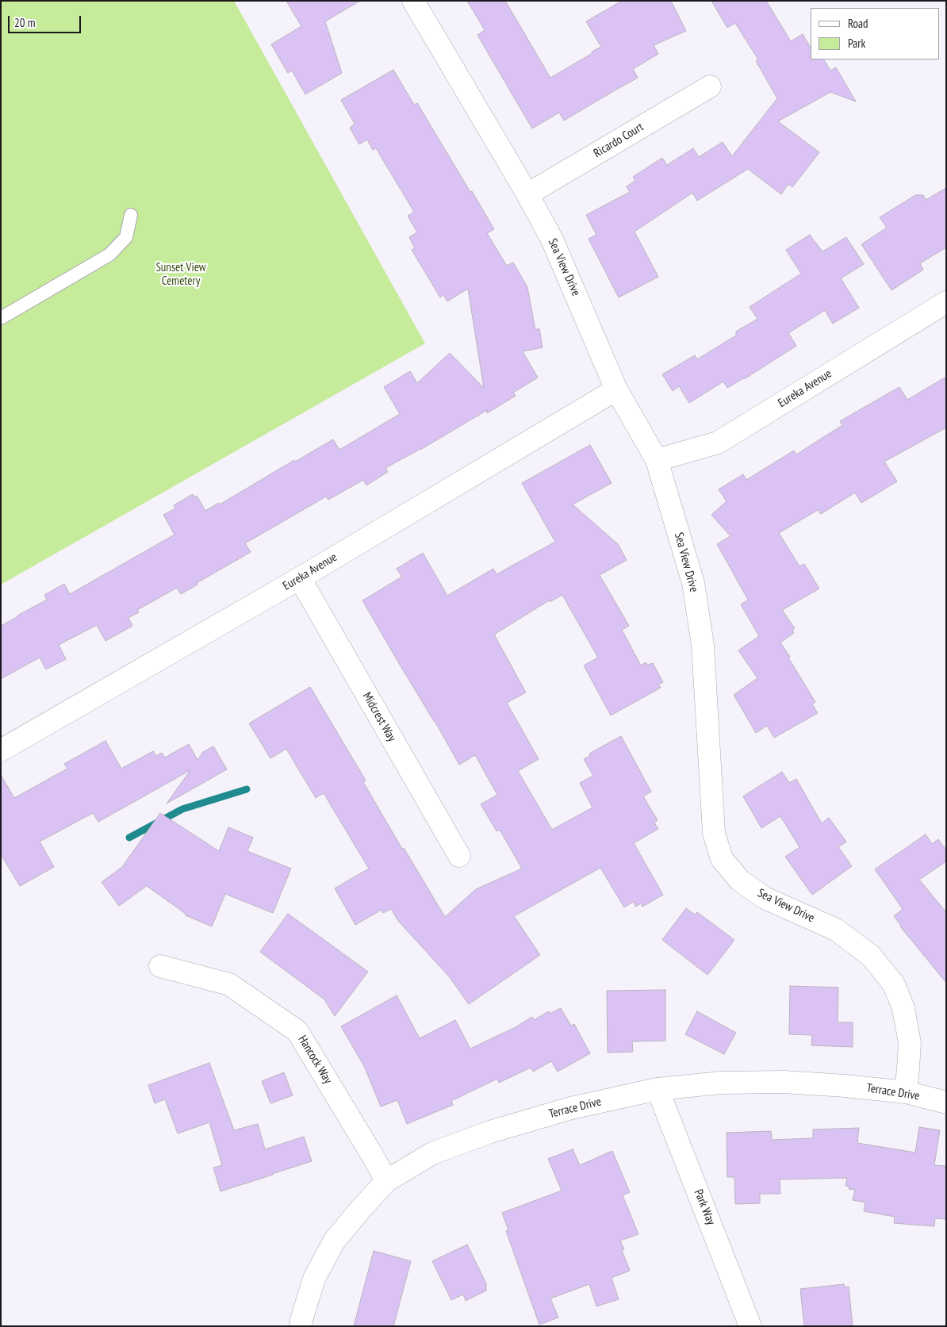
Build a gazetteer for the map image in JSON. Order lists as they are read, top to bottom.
{
  "streets": {
    "street": [
      "Ricardo Court",
      "Sea View Drive",
      "Eureka Avenue",
      "Midcrest Way",
      "Hancock Way",
      "Terrace Drive",
      "Park Way"
    ]
  },
  "crossings": [
    ["Ricardo Court", "Sea View Drive"],
    ["Sea View Drive", "Eureka Avenue"],
    ["Sea View Drive", "Terrace Drive"],
    ["Eureka Avenue", "Midcrest Way"],
    ["Hancock Way", "Terrace Drive"],
    ["Terrace Drive", "Park Way"]
  ],
  "parks": ["Sunset View Cemetery"],
  "legend": ["Road", "Park"],
  "scale_bar": "20 m"
}
